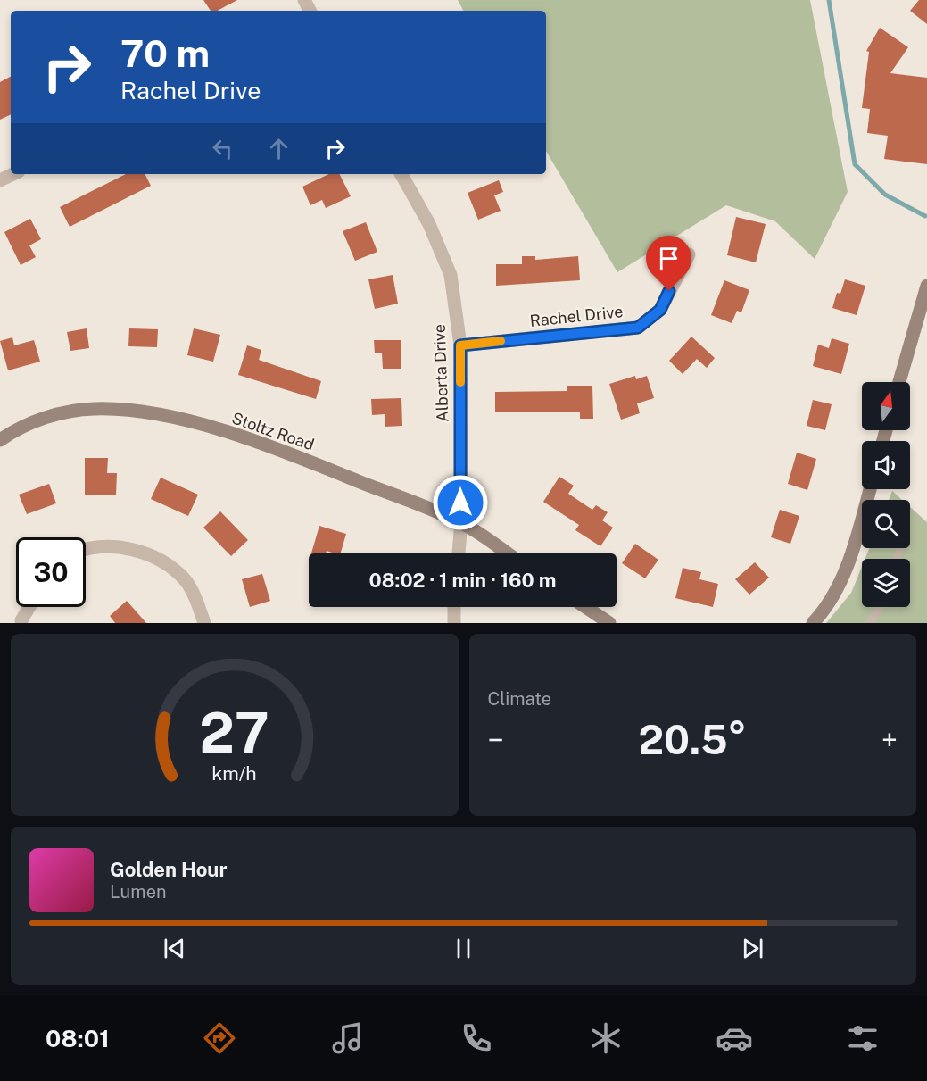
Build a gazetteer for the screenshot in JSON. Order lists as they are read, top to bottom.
{
  "streets": {
    "street": ["Rachel Drive", "Alberta Drive", "Stoltz Road"]
  },
  "crossings": [
    ["Rachel Drive", "Alberta Drive"],
    ["Alberta Drive", "Stoltz Road"]
  ],
  "north": "top",
  "page": {
    "turn": ["70 m", "Rachel Drive"],
    "limit": "30",
    "trip": "08:02 · 1 min · 160 m",
    "tile": "Climate",
    "heat": ["−", "20.5°", "+"],
    "song": ["Golden Hour", "Lumen"],
    "tabs": "08:01",
    "gauge": ["27", "km/h"]
  }
}
